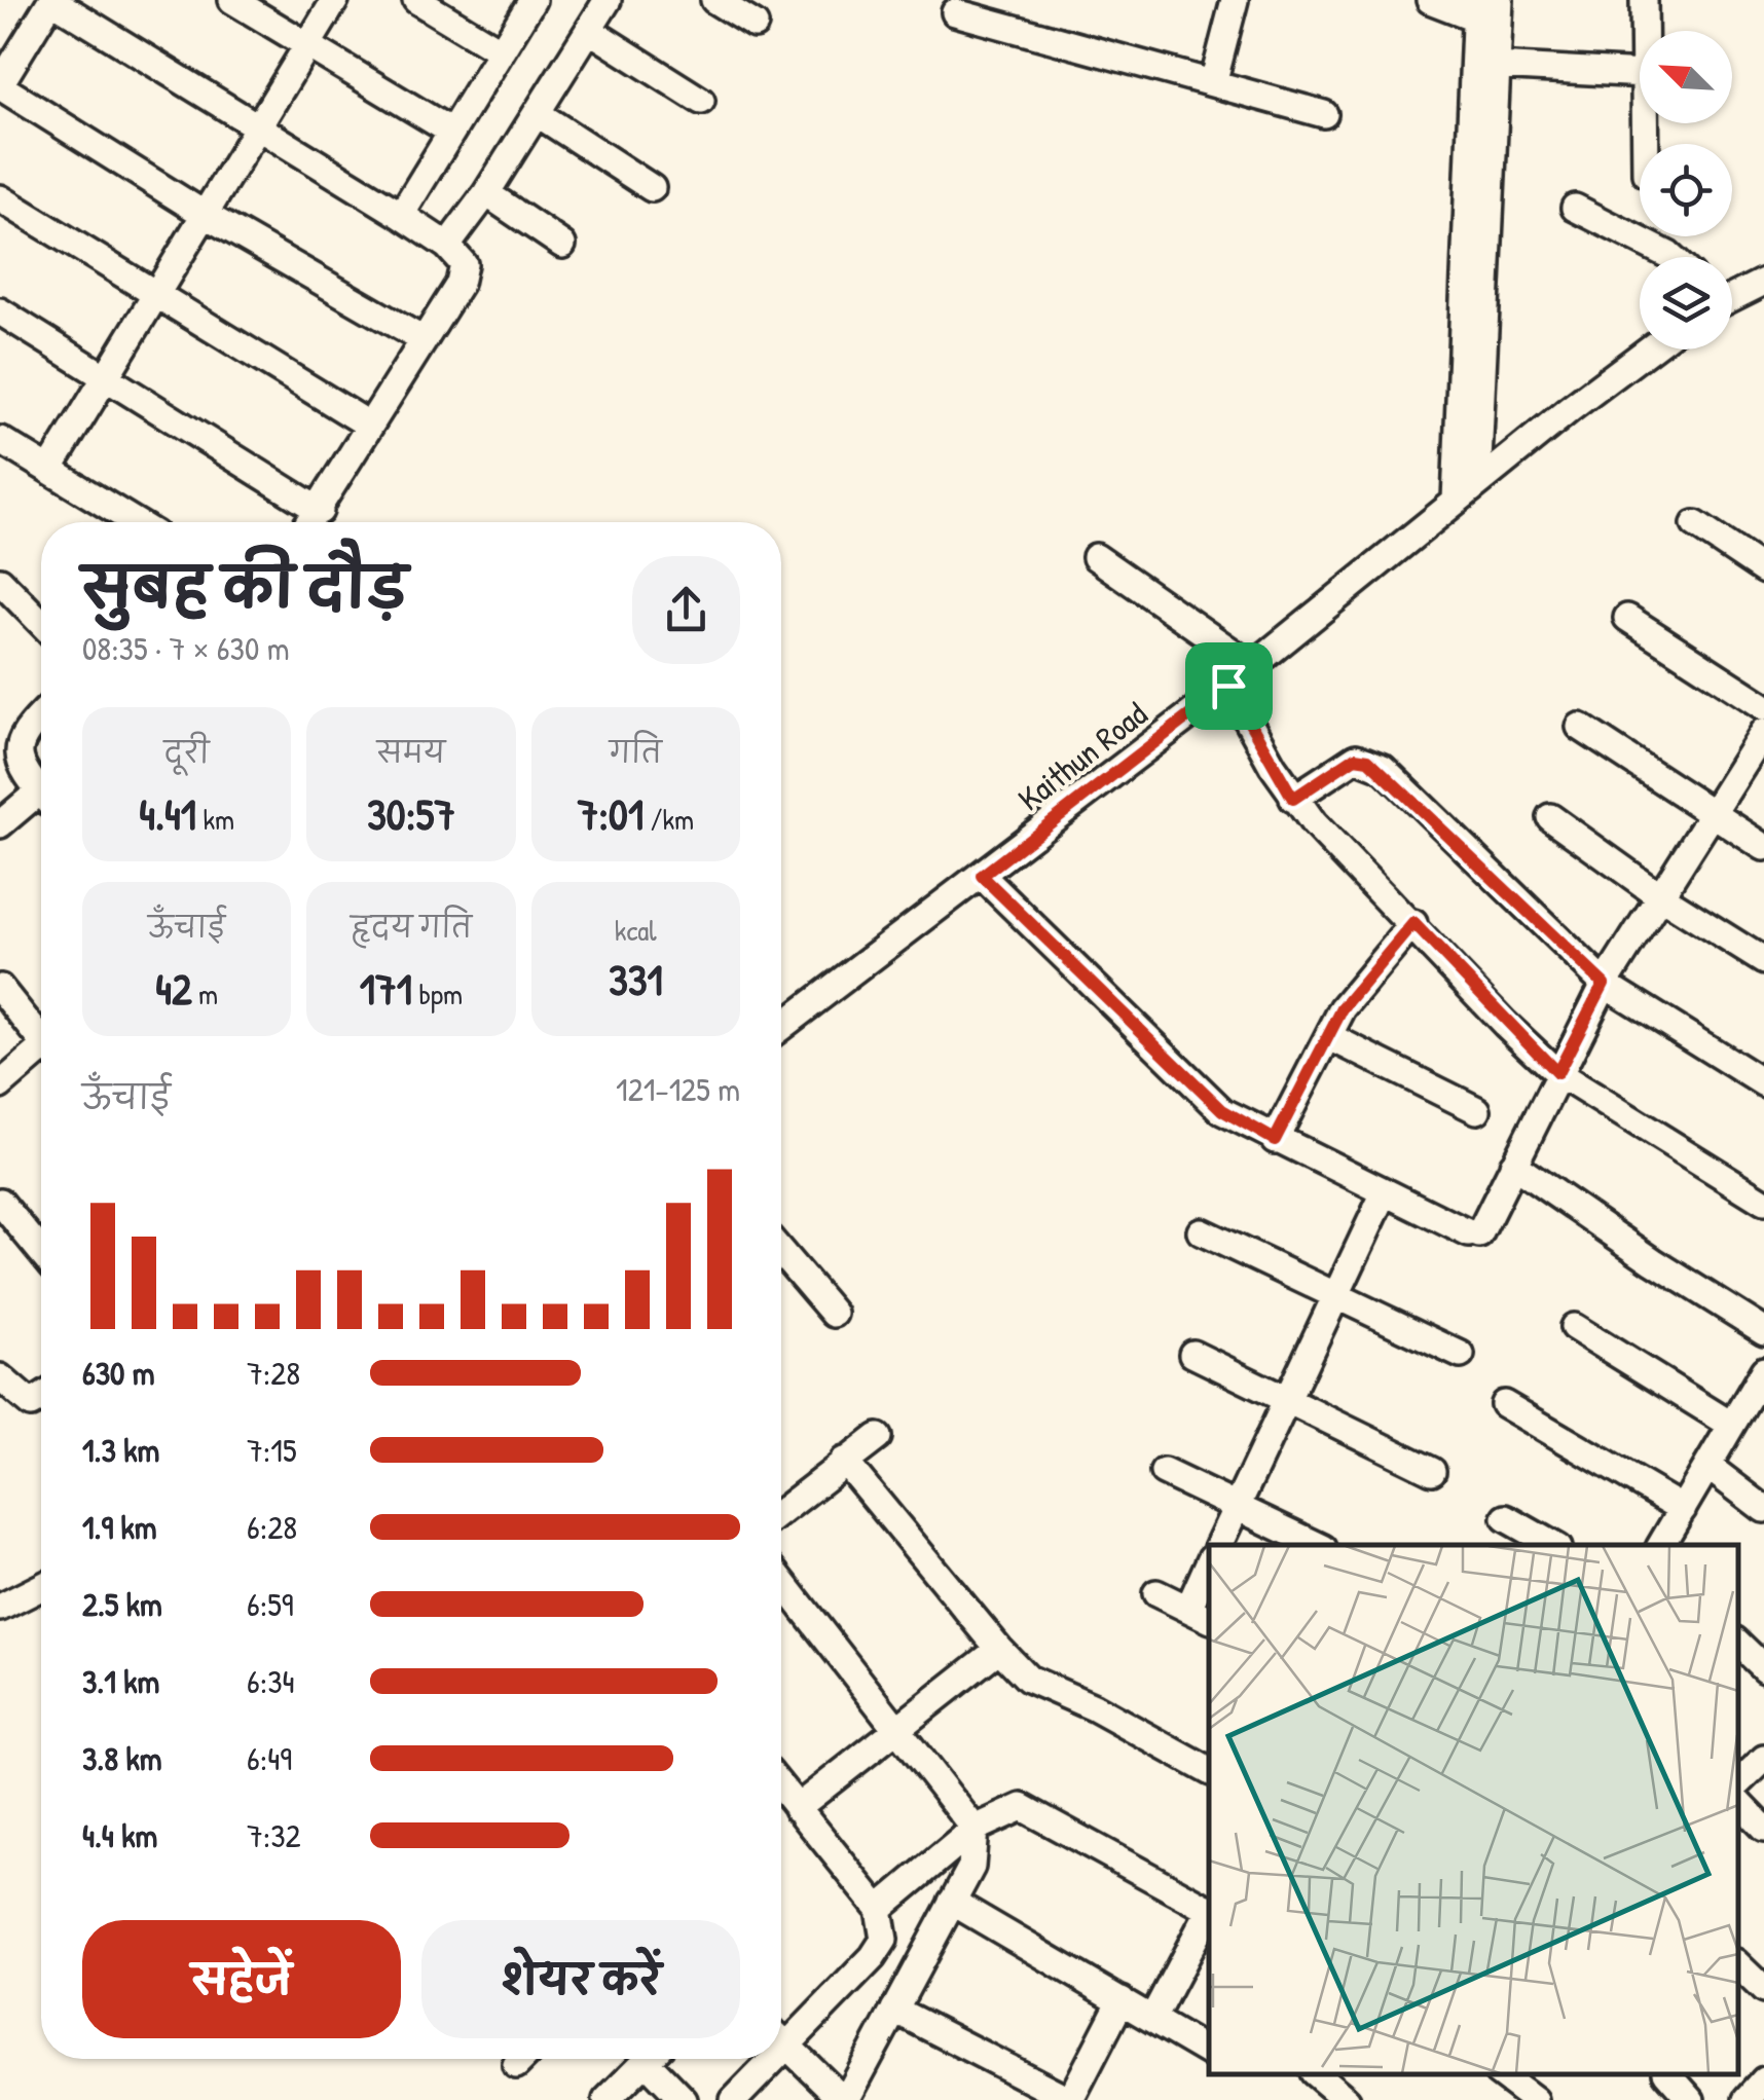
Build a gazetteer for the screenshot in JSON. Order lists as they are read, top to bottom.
{
  "streets": {
    "street": ["Kaithun Road"]
  },
  "north": "top left",
  "page": {
    "heading": ["सुबह की दौड़", "08:35 · 7 × 630 m"],
    "stats": [
      ["दूरी", "4.41 km"],
      ["समय", "30:57"],
      ["गति", "7:01 /km"],
      ["ऊँचाई", "42 m"],
      ["हृदय गति", "171 bpm"],
      ["kcal", "331"]
    ],
    "chart": ["ऊँचाई", "121–125 m"],
    "list": [
      {
        "name": "630 m",
        "note": "7:28"
      },
      {
        "name": "1.3 km",
        "note": "7:15"
      },
      {
        "name": "1.9 km",
        "note": "6:28"
      },
      {
        "name": "2.5 km",
        "note": "6:59"
      },
      {
        "name": "3.1 km",
        "note": "6:34"
      },
      {
        "name": "3.8 km",
        "note": "6:49"
      },
      {
        "name": "4.4 km",
        "note": "7:32"
      }
    ],
    "buttons": ["सहेजें", "शेयर करें"]
  }
}
